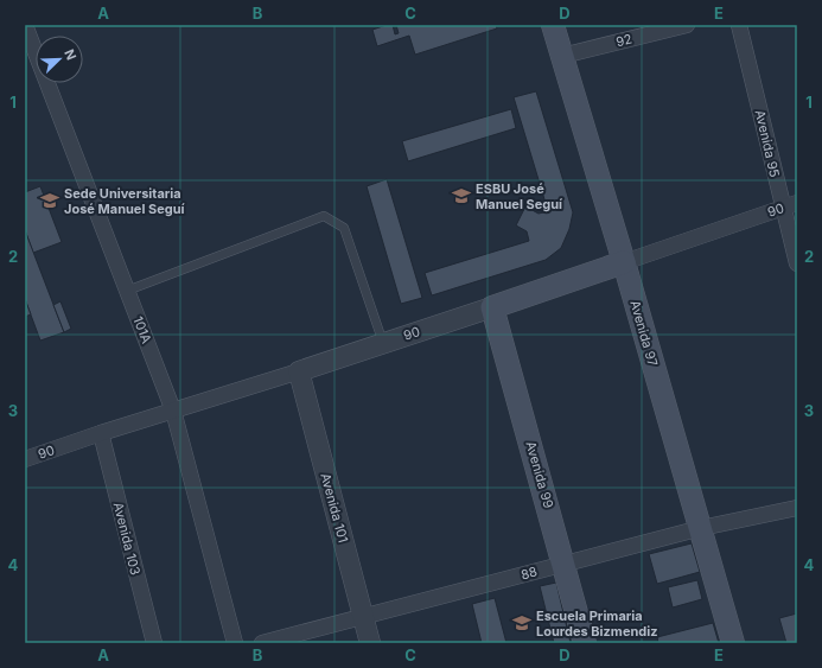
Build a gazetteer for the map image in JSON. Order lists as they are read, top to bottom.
{
  "streets": {
    "main road": ["90", "Avenida 97", "Avenida 99"],
    "street": [
      "92",
      "Avenida 95",
      "101A",
      "Avenida 101",
      "Avenida 103",
      "88"
    ]
  },
  "crossings": [
    ["92", "Avenida 97"],
    ["Avenida 95", "90"],
    ["90", "101A"],
    ["90", "Avenida 97"],
    ["90", "Avenida 99"],
    ["90", "Avenida 101"],
    ["90", "Avenida 103"],
    ["Avenida 97", "88"],
    ["Avenida 99", "88"],
    ["Avenida 101", "88"]
  ],
  "places": {
    "school or university": ["ESBU José Manuel Seguí", "Sede Universitaria José Manuel Seguí", "Escuela Primaria Lourdes Bizmendiz"]
  },
  "north": "top right",
  "grid": {
    "columns": [
      "A",
      "B",
      "C",
      "D",
      "E"
    ],
    "rows": [
      "1",
      "2",
      "3",
      "4"
    ]
  }
}
